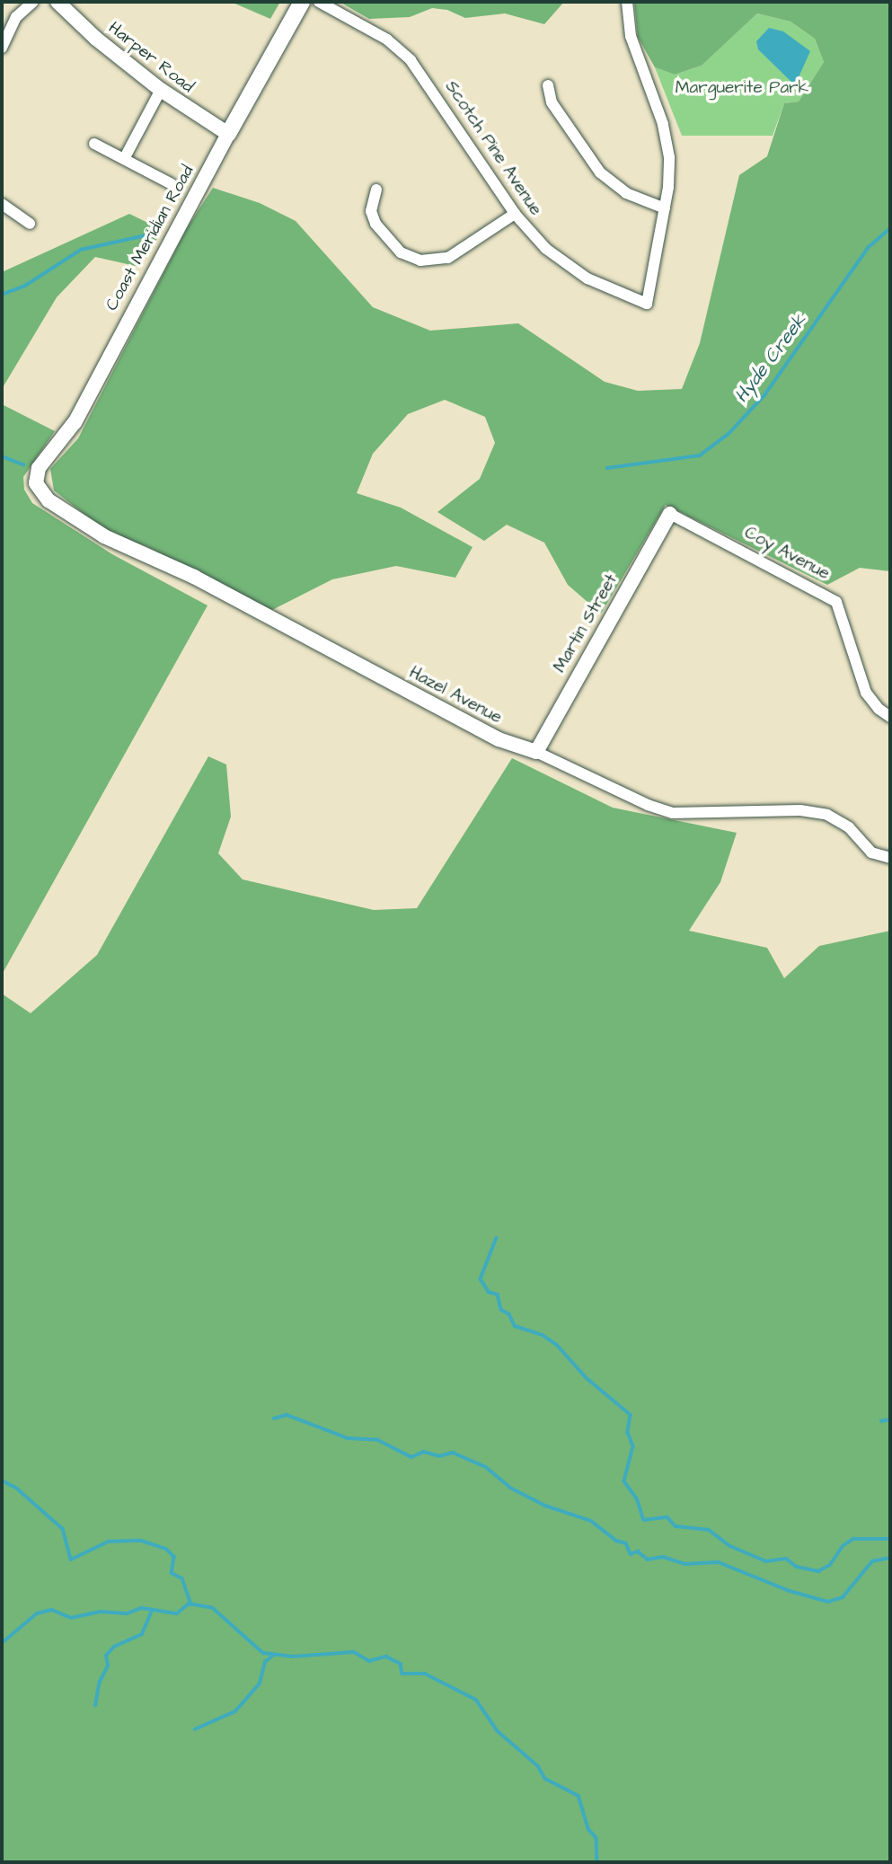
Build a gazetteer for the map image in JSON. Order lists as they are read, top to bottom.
{
  "streets": {
    "main road": ["Coast Meridian Road"],
    "street": [
      "Harper Road",
      "Scotch Pine Avenue",
      "Coy Avenue",
      "Martin Street",
      "Hazel Avenue"
    ]
  },
  "crossings": [
    ["Harper Road", "Coast Meridian Road"],
    ["Coast Meridian Road", "Hazel Avenue"],
    ["Coy Avenue", "Martin Street"],
    ["Martin Street", "Hazel Avenue"]
  ],
  "water": ["Hyde Creek"],
  "parks": ["Marguerite Park"]
}
